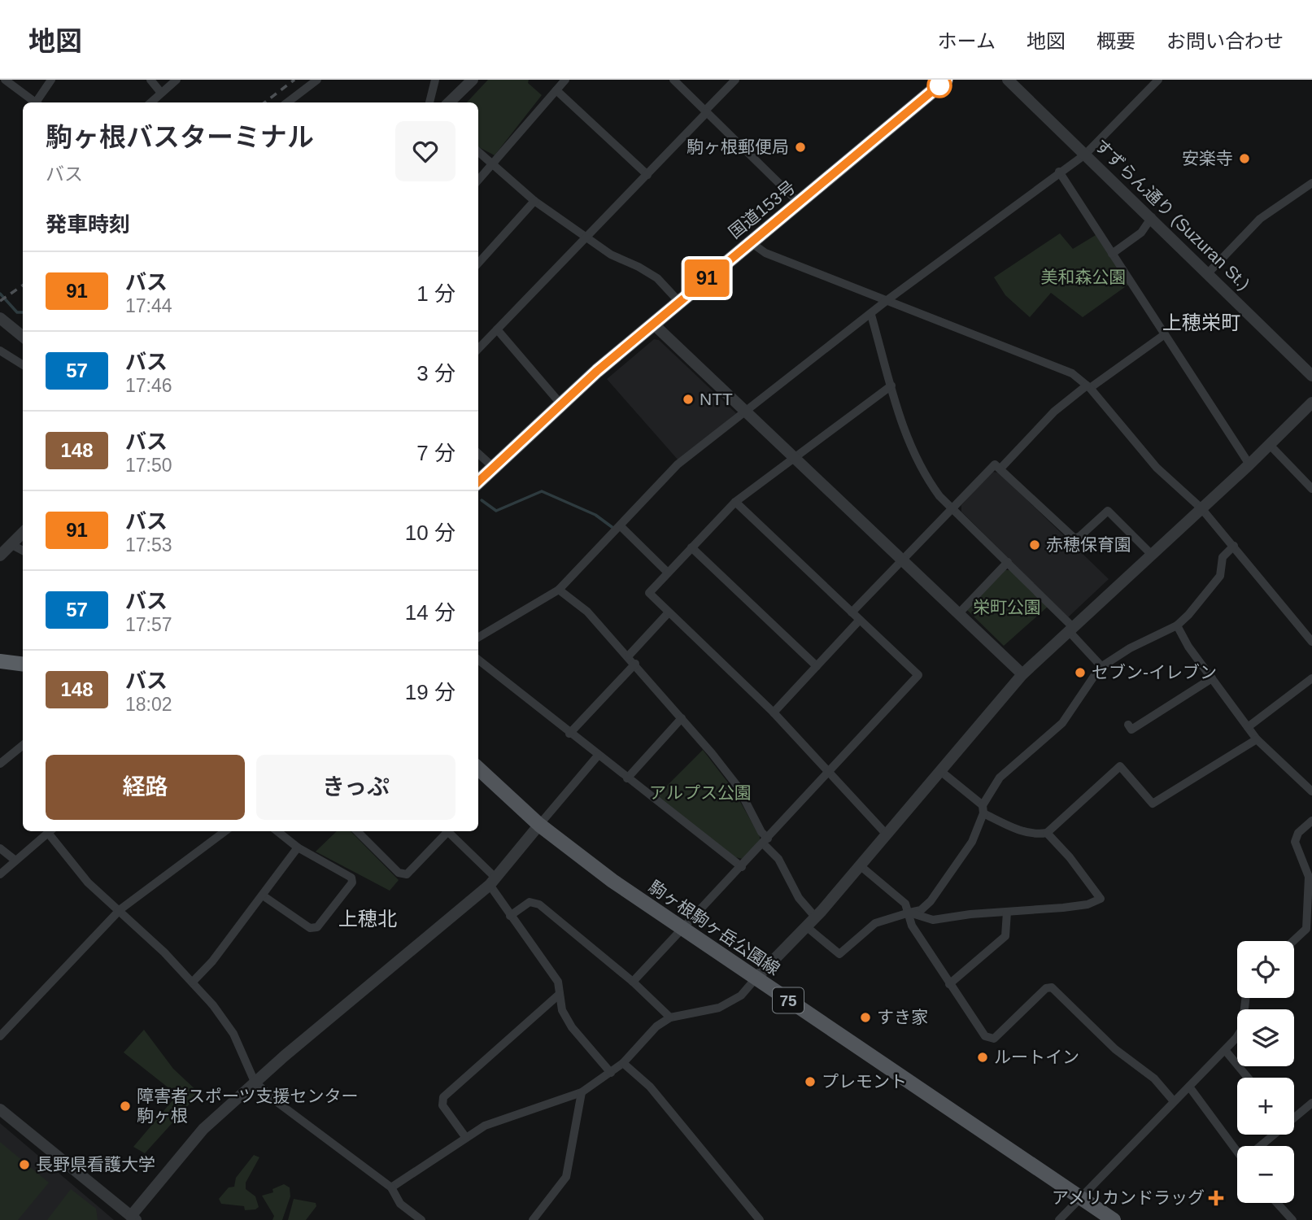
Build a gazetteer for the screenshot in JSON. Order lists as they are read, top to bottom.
{
  "streets": {
    "highway": ["国道153号"],
    "main road": ["駒ヶ根駒ヶ岳公園線", "75"],
    "street": ["すずらん通り (Suzuran St.)"]
  },
  "districts": ["上穂栄町", "上穂北"],
  "parks": ["美和森公園", "栄町公園", "アルプス公園"],
  "places": {
    "other": [
      "駒ヶ根郵便局",
      "安楽寺",
      "NTT",
      "赤穂保育園",
      "セブン-イレブン",
      "すき家",
      "ルートイン",
      "プレモント",
      "障害者スポーツ支援センター 駒ヶ根",
      "長野県看護大学"
    ],
    "health": ["アメリカンドラッグ"]
  },
  "lines": ["bus line 91"],
  "page": {
    "header": "地図",
    "nav": [
      "ホーム",
      "地図",
      "概要",
      "お問い合わせ"
    ],
    "on_map": "91",
    "heading": [
      ["駒ヶ根バスターミナル", "バス"],
      "発車時刻"
    ],
    "list": [
      {
        "mark": "91",
        "name": "バス",
        "note": "17:44",
        "value": "1 分"
      },
      {
        "mark": "57",
        "name": "バス",
        "note": "17:46",
        "value": "3 分"
      },
      {
        "mark": "148",
        "name": "バス",
        "note": "17:50",
        "value": "7 分"
      },
      {
        "mark": "91",
        "name": "バス",
        "note": "17:53",
        "value": "10 分"
      },
      {
        "mark": "57",
        "name": "バス",
        "note": "17:57",
        "value": "14 分"
      },
      {
        "mark": "148",
        "name": "バス",
        "note": "18:02",
        "value": "19 分"
      }
    ],
    "buttons": ["経路", "きっぷ"],
    "map_buttons": ["+", "−"]
  }
}
